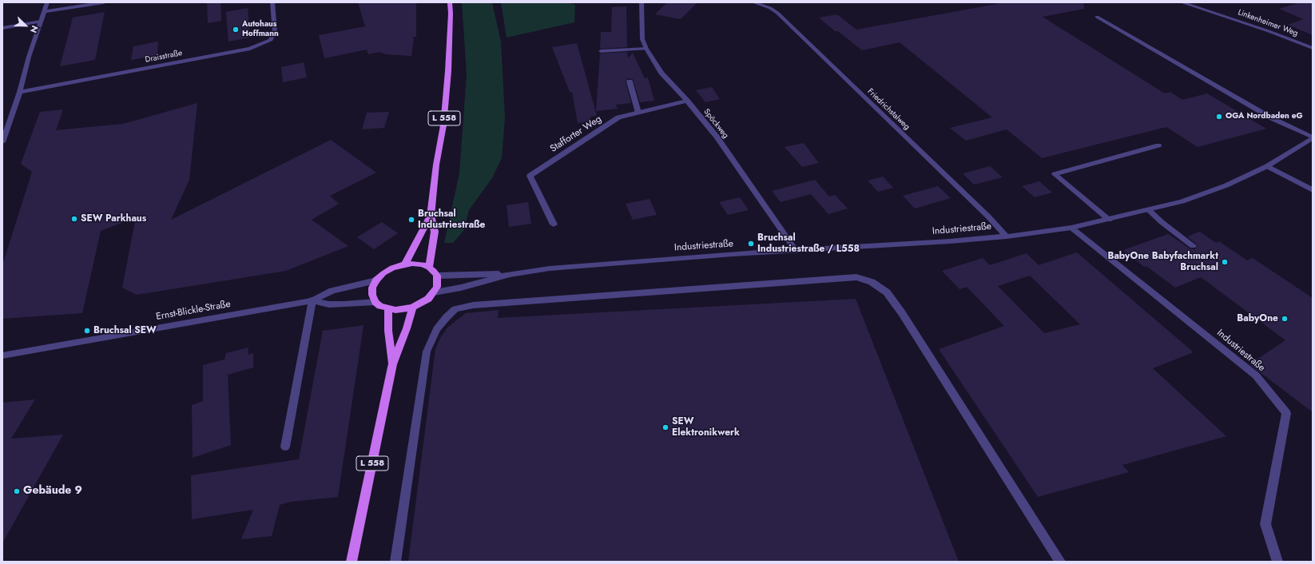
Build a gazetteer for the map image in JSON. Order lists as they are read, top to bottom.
{
  "streets": {
    "main road": ["L 558"],
    "street": [
      "Linkenheimer Weg",
      "Draisstraße",
      "Friedrichstalweg",
      "Spöckweg",
      "Stafforter Weg",
      "Industriestraße",
      "Ernst-Blickle-Straße"
    ]
  },
  "crossings": [
    ["Friedrichstalweg", "Industriestraße"],
    ["L 558", "Industriestraße"],
    ["L 558", "Ernst-Blickle-Straße"],
    ["Spöckweg", "Stafforter Weg"],
    ["Spöckweg", "Industriestraße"],
    ["Industriestraße", "Ernst-Blickle-Straße"]
  ],
  "places": [
    "Autohaus Hoffmann",
    "OGA Nordbaden eG",
    "SEW Parkhaus",
    "Bruchsal Industriestraße",
    "Bruchsal Industriestraße / L558",
    "BabyOne Babyfachmarkt Bruchsal",
    "BabyOne",
    "Bruchsal SEW",
    "SEW Elektronikwerk",
    "Gebäude 9"
  ],
  "north": "bottom right"
}
